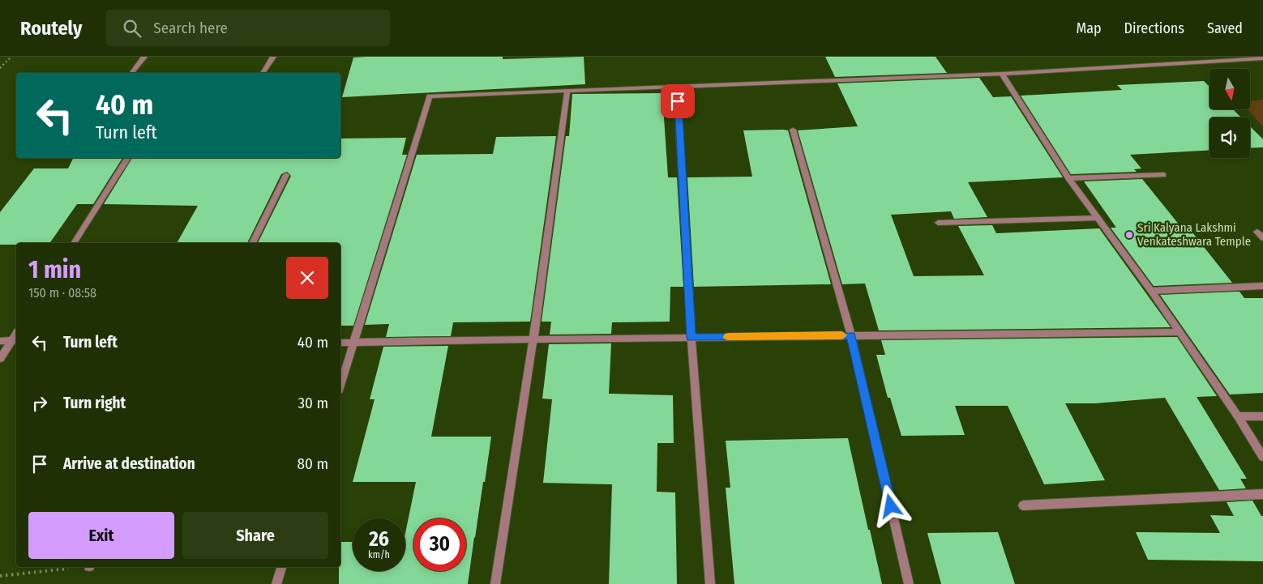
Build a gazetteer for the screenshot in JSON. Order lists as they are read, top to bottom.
{
  "places": ["Sri Kalyana Lakshmi Venkateshwara Temple"],
  "north": "bottom",
  "page": {
    "header": "Routely",
    "search": "Search here",
    "nav": ["Map", "Directions", "Saved"],
    "turn": ["40 m", "Turn left"],
    "heading": ["1 min", "150 m · 08:58"],
    "list": [
      {
        "name": "Turn left",
        "value": "40 m"
      },
      {
        "name": "Turn right",
        "value": "30 m"
      },
      {
        "name": "Arrive at destination",
        "value": "80 m"
      }
    ],
    "buttons": ["Exit", "Share"],
    "speed": "26 km/h",
    "limit": "30"
  }
}
